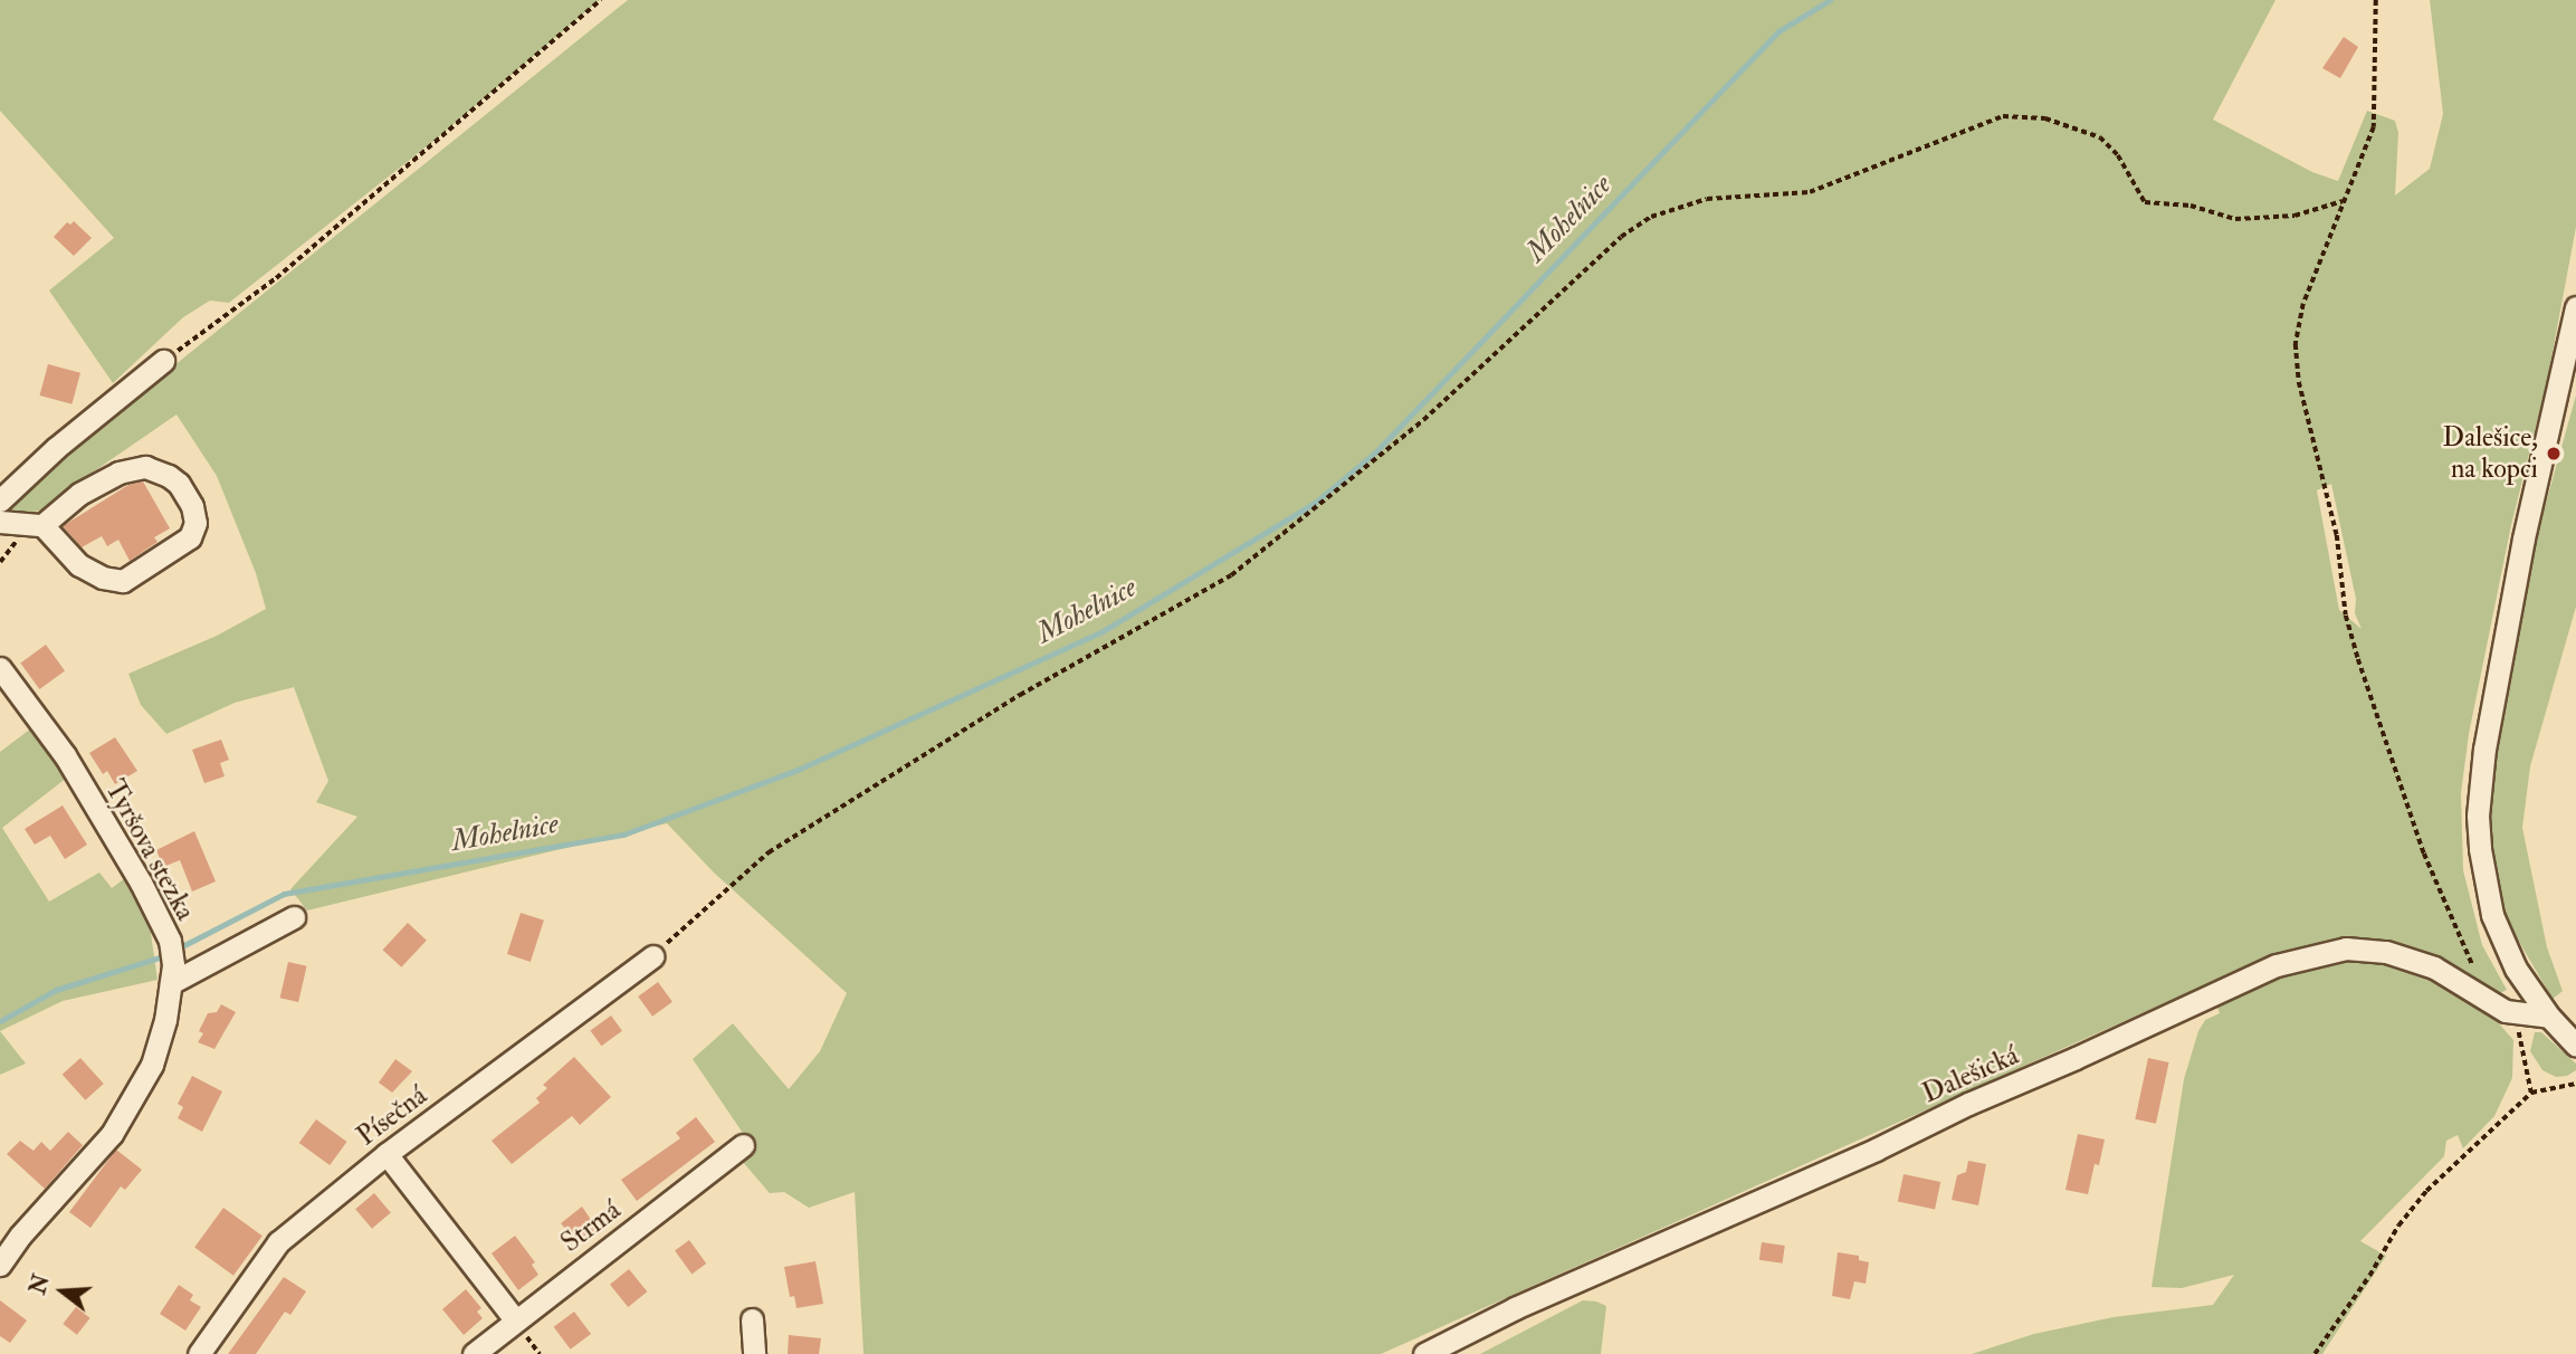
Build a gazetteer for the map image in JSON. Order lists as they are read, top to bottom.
{
  "streets": {
    "street": [
      "Tyršova stezka",
      "Dalešická",
      "Písečná",
      "Strmá"
    ]
  },
  "water": ["Mohelnice"],
  "places": ["Dalešice, na kopci"],
  "north": "left"
}
